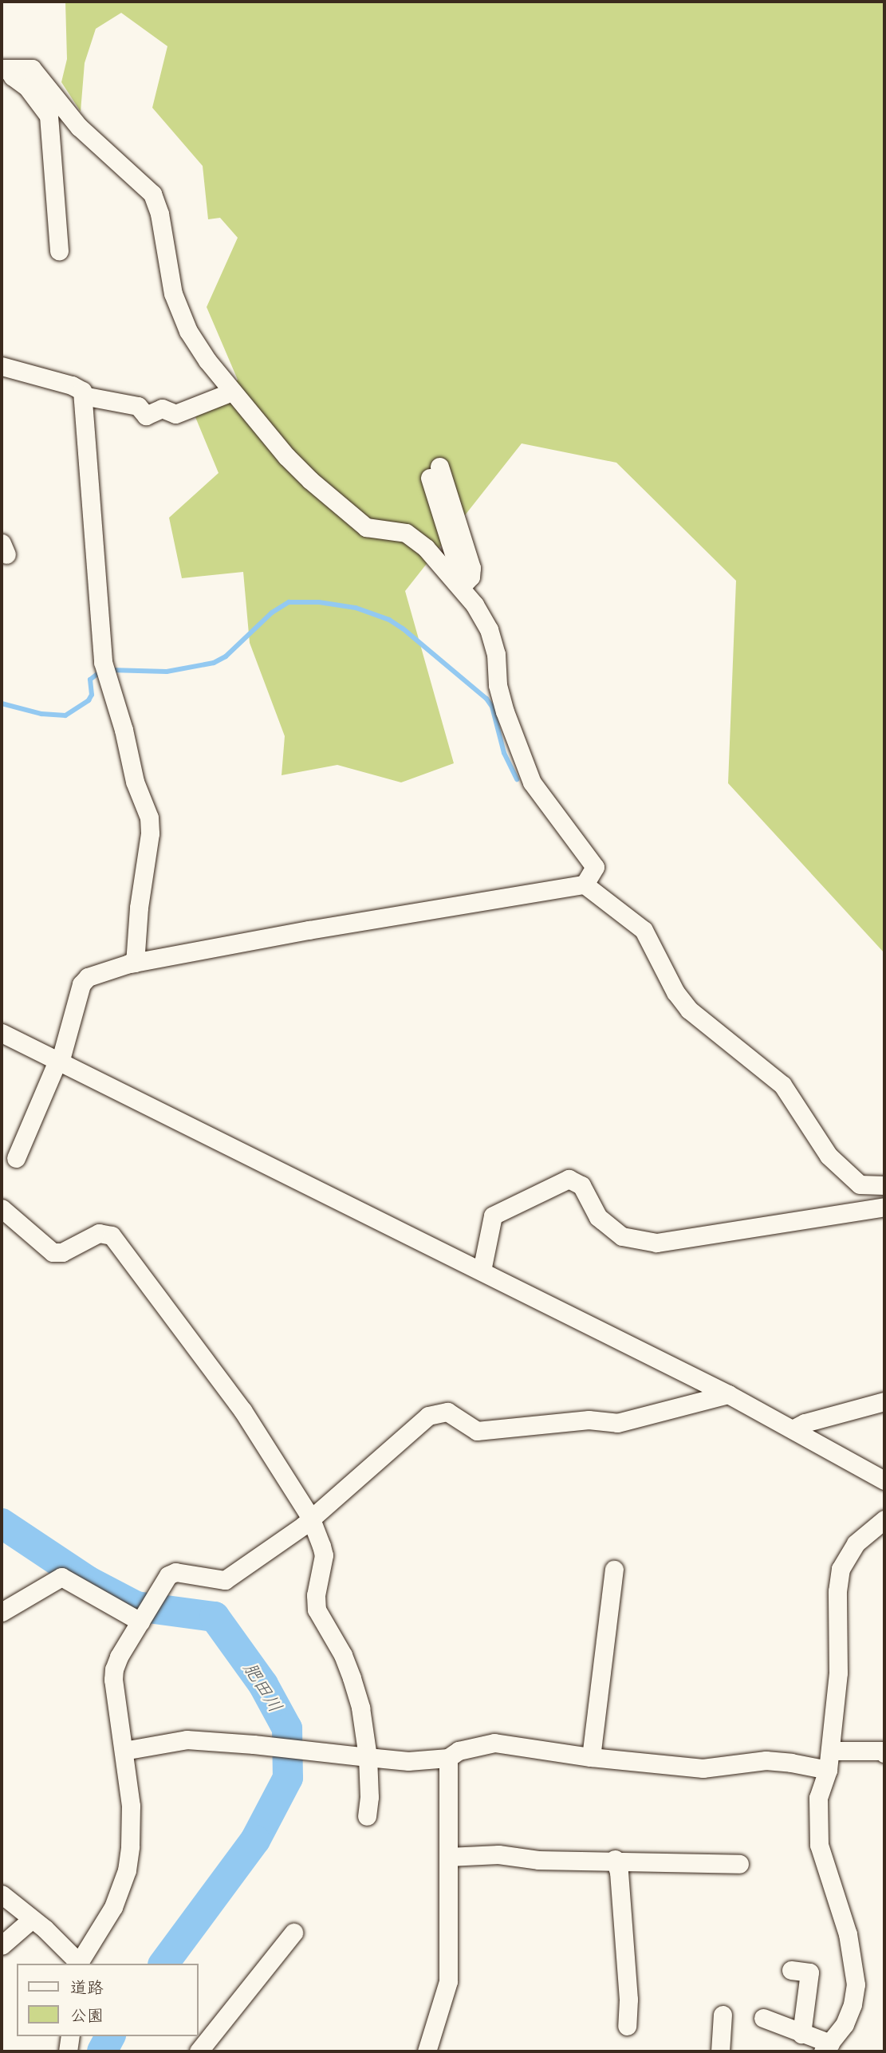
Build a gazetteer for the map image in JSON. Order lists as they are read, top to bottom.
{
  "water": ["肥田川"],
  "legend": ["道路", "公園"]
}
